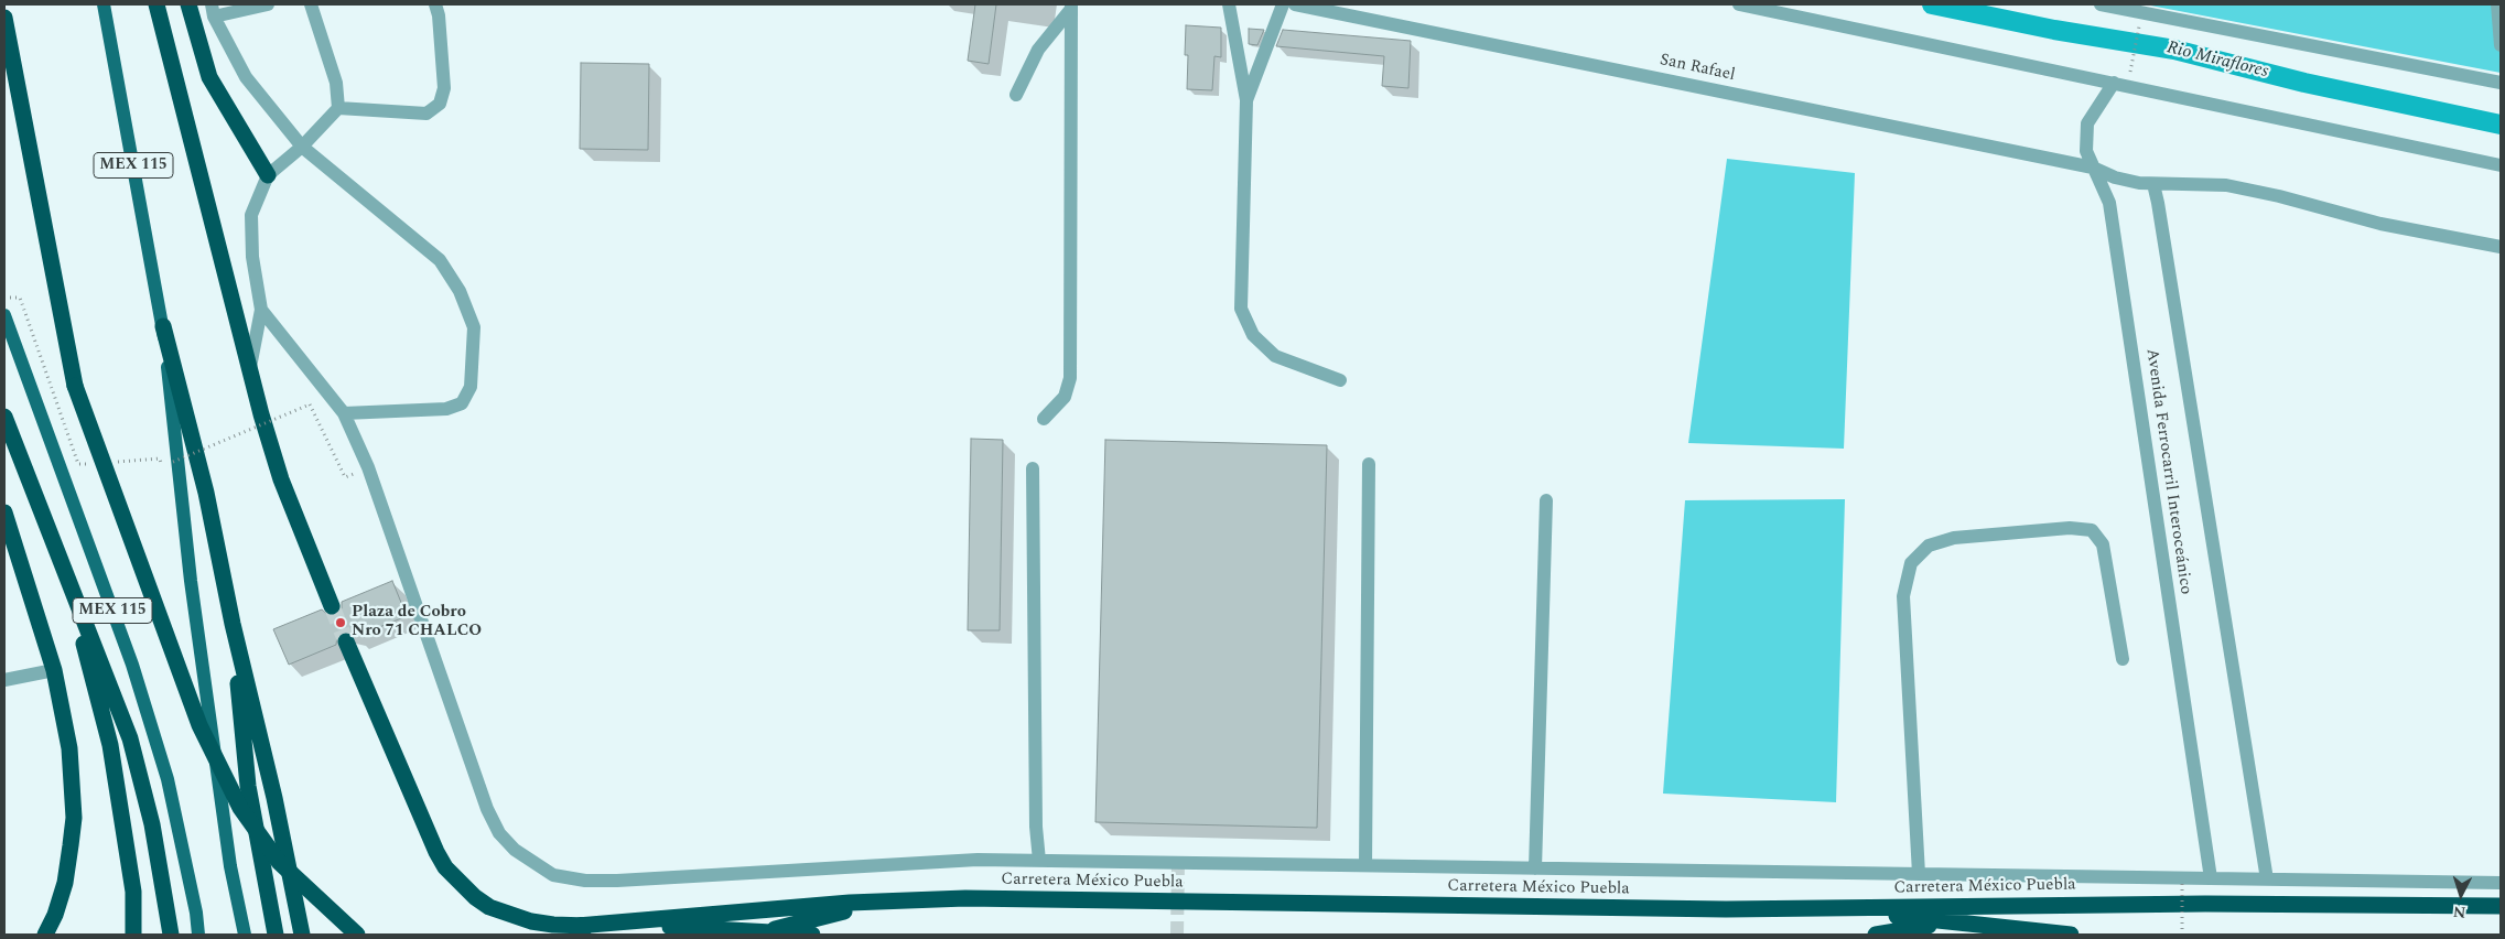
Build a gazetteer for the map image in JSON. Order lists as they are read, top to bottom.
{
  "streets": {
    "highway": ["Carretera México Puebla"],
    "main road": ["MEX 115"],
    "street": ["San Rafael", "Avenida Ferrocarril Interoceánico"]
  },
  "crossings": [
    ["San Rafael", "Avenida Ferrocarril Interoceánico"]
  ],
  "water": ["Rio Miraflores"],
  "places": ["Plaza de Cobro Nro 71 CHALCO"],
  "north": "bottom"
}
